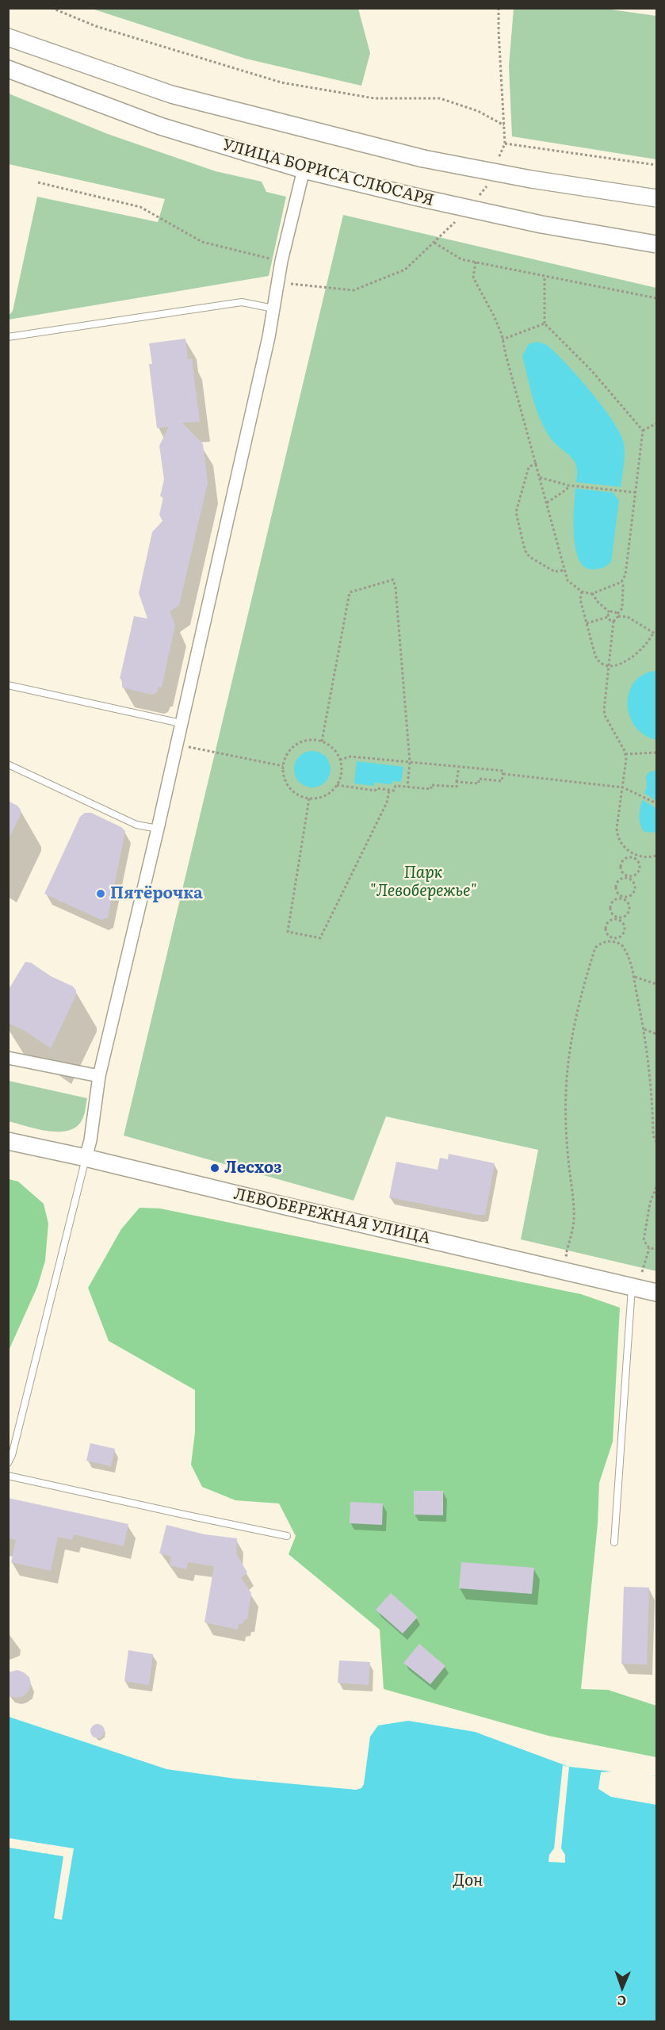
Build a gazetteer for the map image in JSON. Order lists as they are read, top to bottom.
{
  "streets": {
    "main road": ["УЛИЦА БОРИСА СЛЮСАРЯ", "ЛЕВОБЕРЕЖНАЯ УЛИЦА"]
  },
  "water": ["Дон"],
  "parks": ["Парк \"Левобережье\""],
  "places": ["Пятёрочка", "Лесхоз"],
  "north": "bottom"
}
